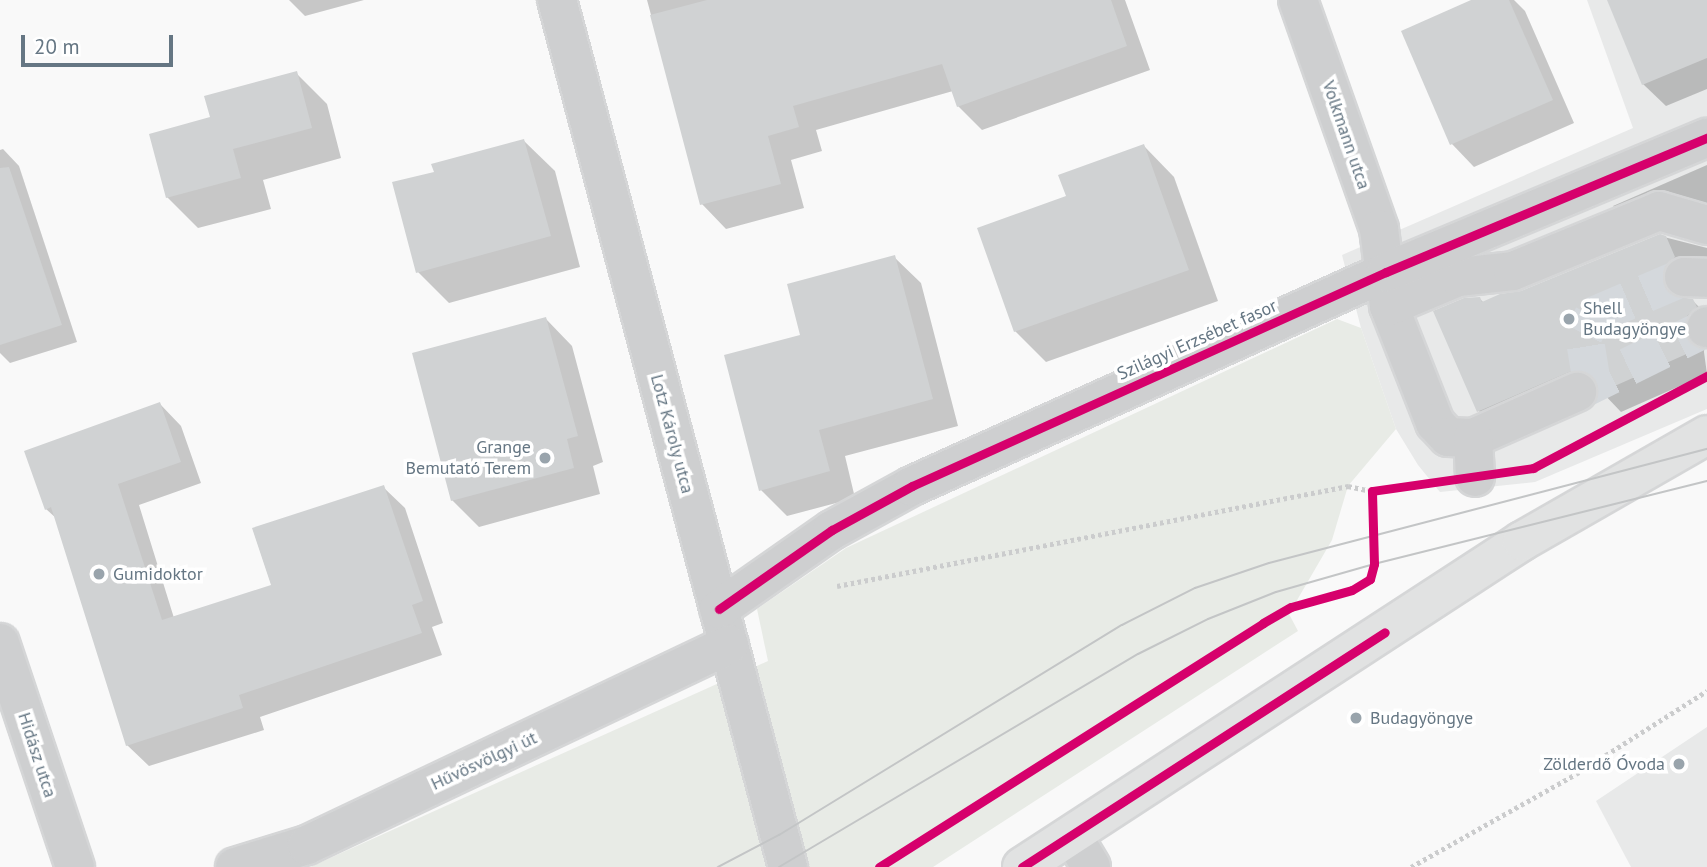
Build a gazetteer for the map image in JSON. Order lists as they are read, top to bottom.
{
  "streets": {
    "street": [
      "Volkmann utca",
      "Szilágyi Erzsébet fasor",
      "Lotz Károly utca",
      "Hidász utca",
      "Hűvösvölgyi út"
    ]
  },
  "crossings": [
    ["Volkmann utca", "Szilágyi Erzsébet fasor"],
    ["Szilágyi Erzsébet fasor", "Lotz Károly utca"],
    ["Lotz Károly utca", "Hűvösvölgyi út"]
  ],
  "places": [
    "Shell Budagyöngye",
    "Grange Bemutató Terem",
    "Gumidoktor",
    "Budagyöngye",
    "Zölderdő Óvoda"
  ],
  "scale_bar": "20 m"
}
